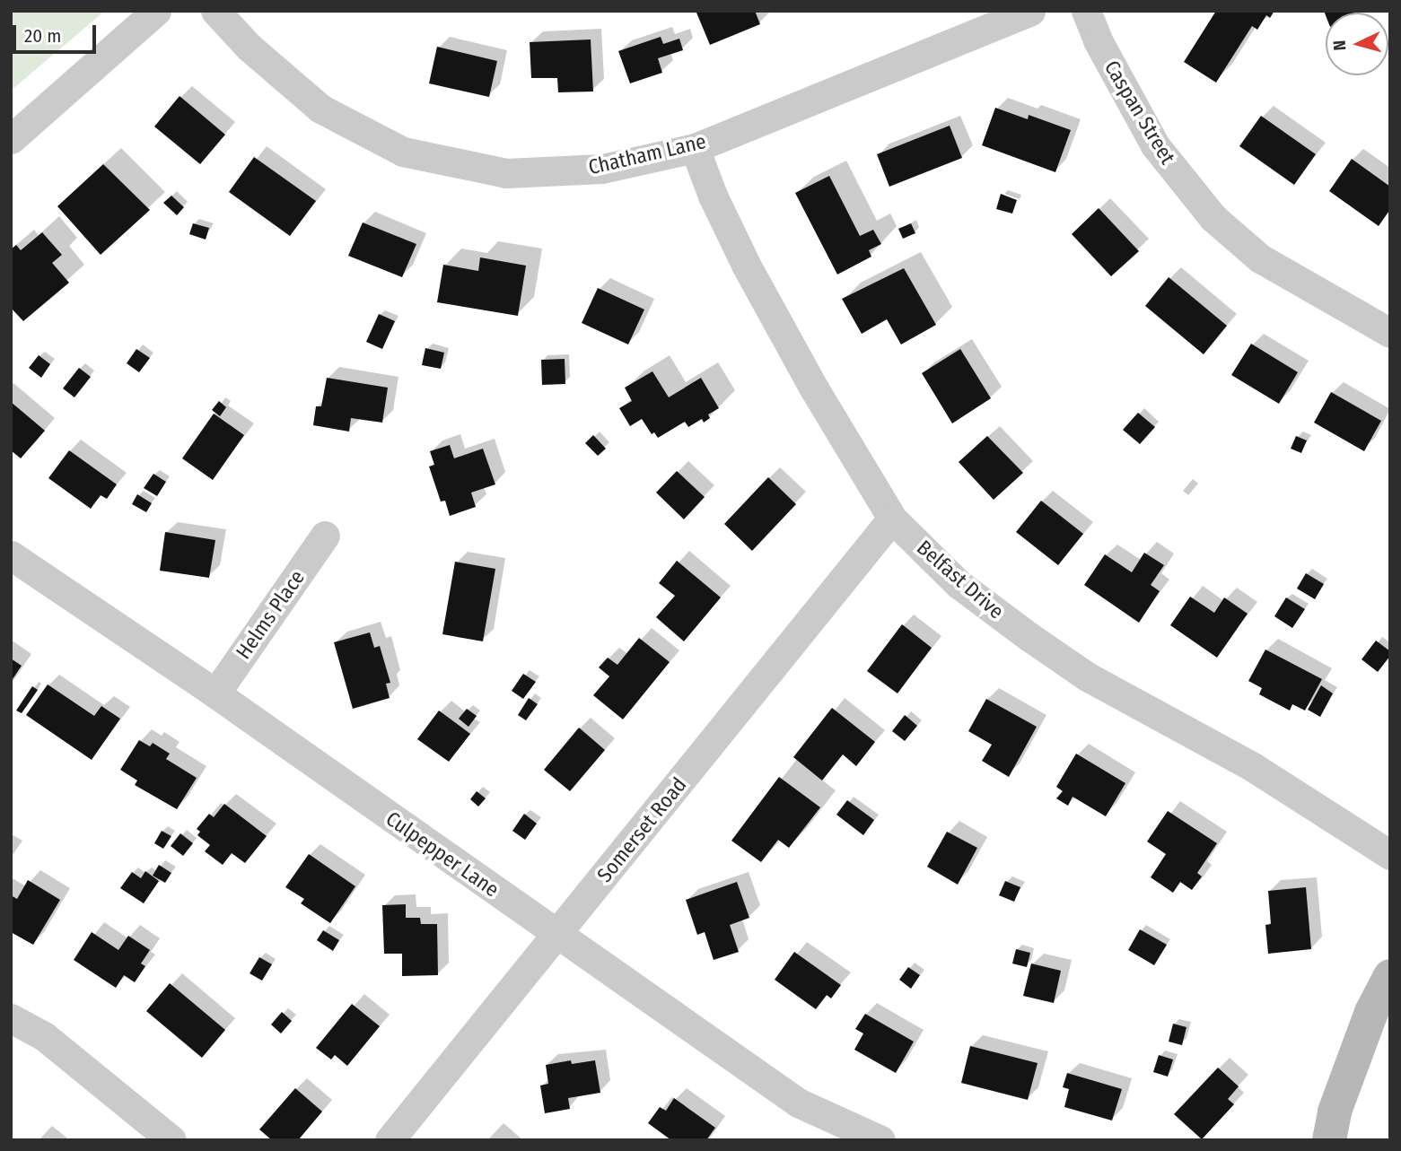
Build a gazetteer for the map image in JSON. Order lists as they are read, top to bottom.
{
  "streets": {
    "street": [
      "Caspan Street",
      "Chatham Lane",
      "Belfast Drive",
      "Helms Place",
      "Somerset Road",
      "Culpepper Lane"
    ]
  },
  "crossings": [
    ["Chatham Lane", "Belfast Drive"],
    ["Belfast Drive", "Somerset Road"],
    ["Helms Place", "Culpepper Lane"],
    ["Somerset Road", "Culpepper Lane"]
  ],
  "scale_bar": "20 m",
  "north": "left"
}
